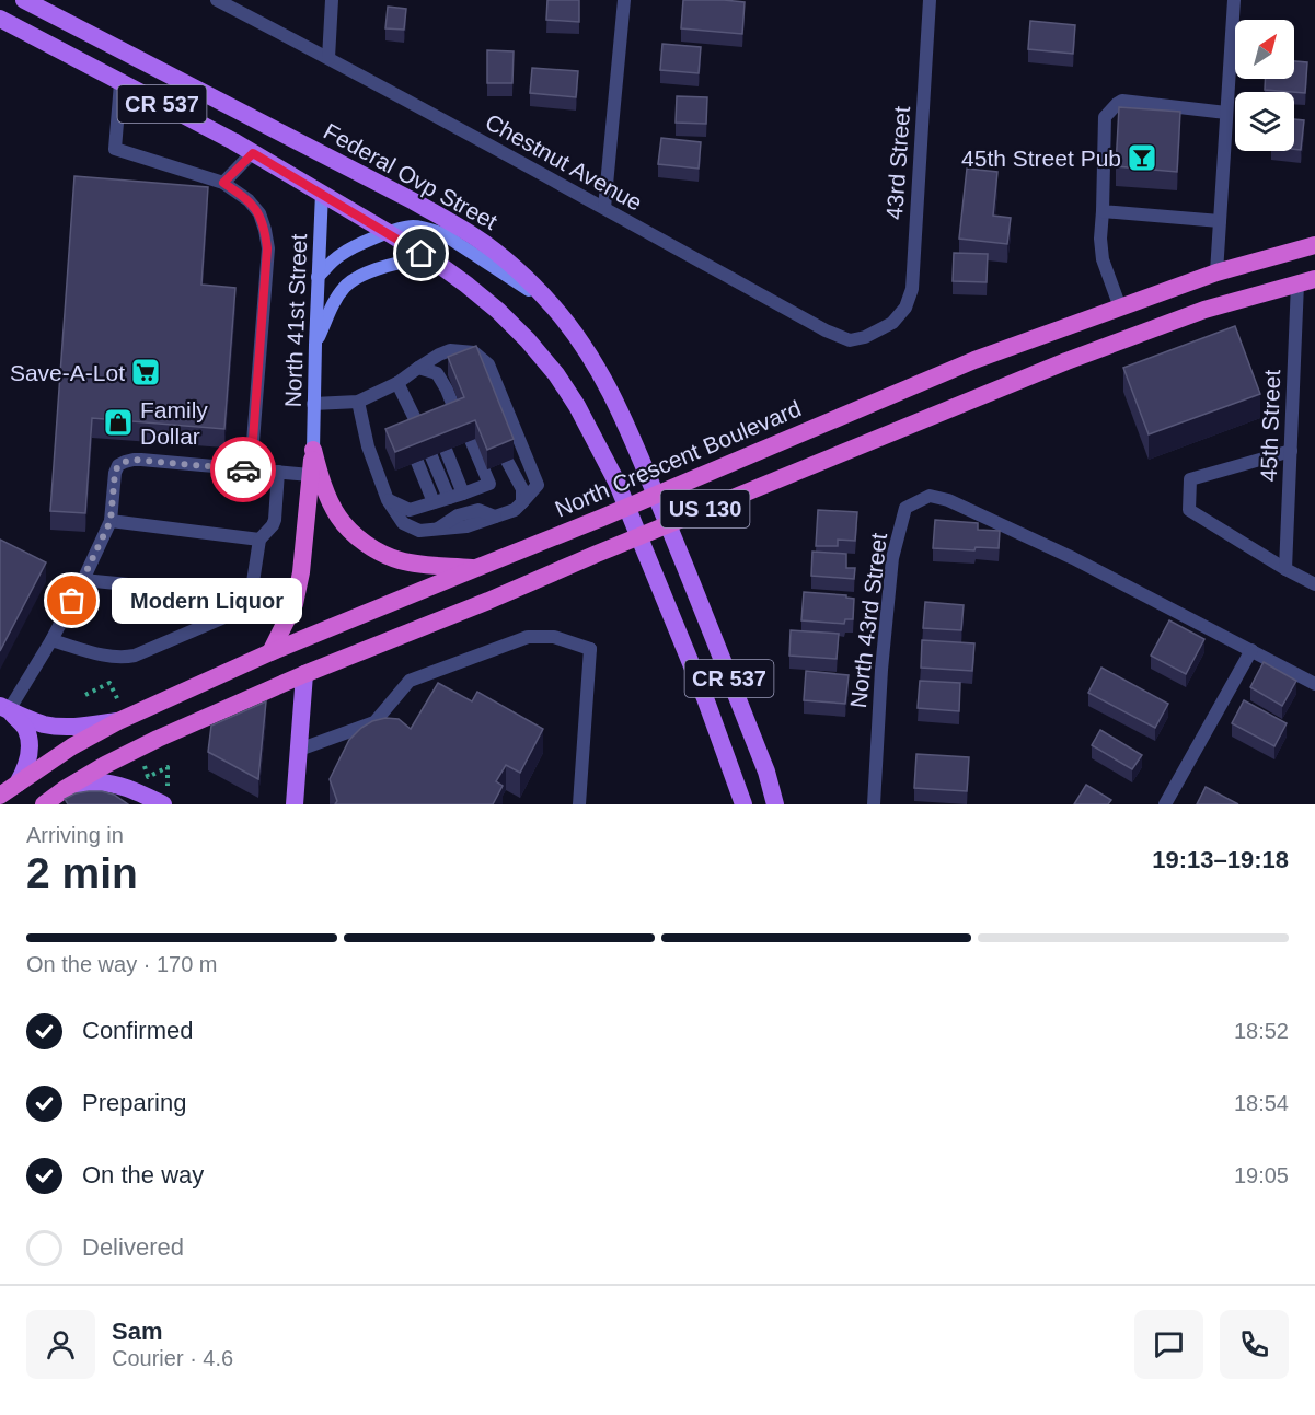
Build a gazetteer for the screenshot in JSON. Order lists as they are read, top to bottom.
{
  "streets": {
    "highway": ["North Crescent Boulevard", "US 130"],
    "main road": ["CR 537", "Federal Ovp Street", "North 41st Street"],
    "street": [
      "Chestnut Avenue",
      "43rd Street",
      "45th Street",
      "North 43rd Street"
    ]
  },
  "crossings": [
    ["CR 537", "North 41st Street"],
    ["Chestnut Avenue", "43rd Street"],
    ["45th Street", "US 130"],
    ["North Crescent Boulevard", "US 130"]
  ],
  "places": {
    "bar": ["45th Street Pub"],
    "supermarket": ["Save-A-Lot"],
    "shop": ["Family Dollar"],
    "other": ["Modern Liquor"]
  },
  "north": "top right",
  "page": {
    "bubble": "Modern Liquor",
    "heading": ["2 min", "Arriving in", "19:13–19:18"],
    "panel": ["Sam", "Courier · 4.6"],
    "bar": "On the way · 170 m",
    "list": [
      ["Confirmed", "18:52"],
      ["Preparing", "18:54"],
      ["On the way", "19:05"],
      "Delivered"
    ]
  }
}
